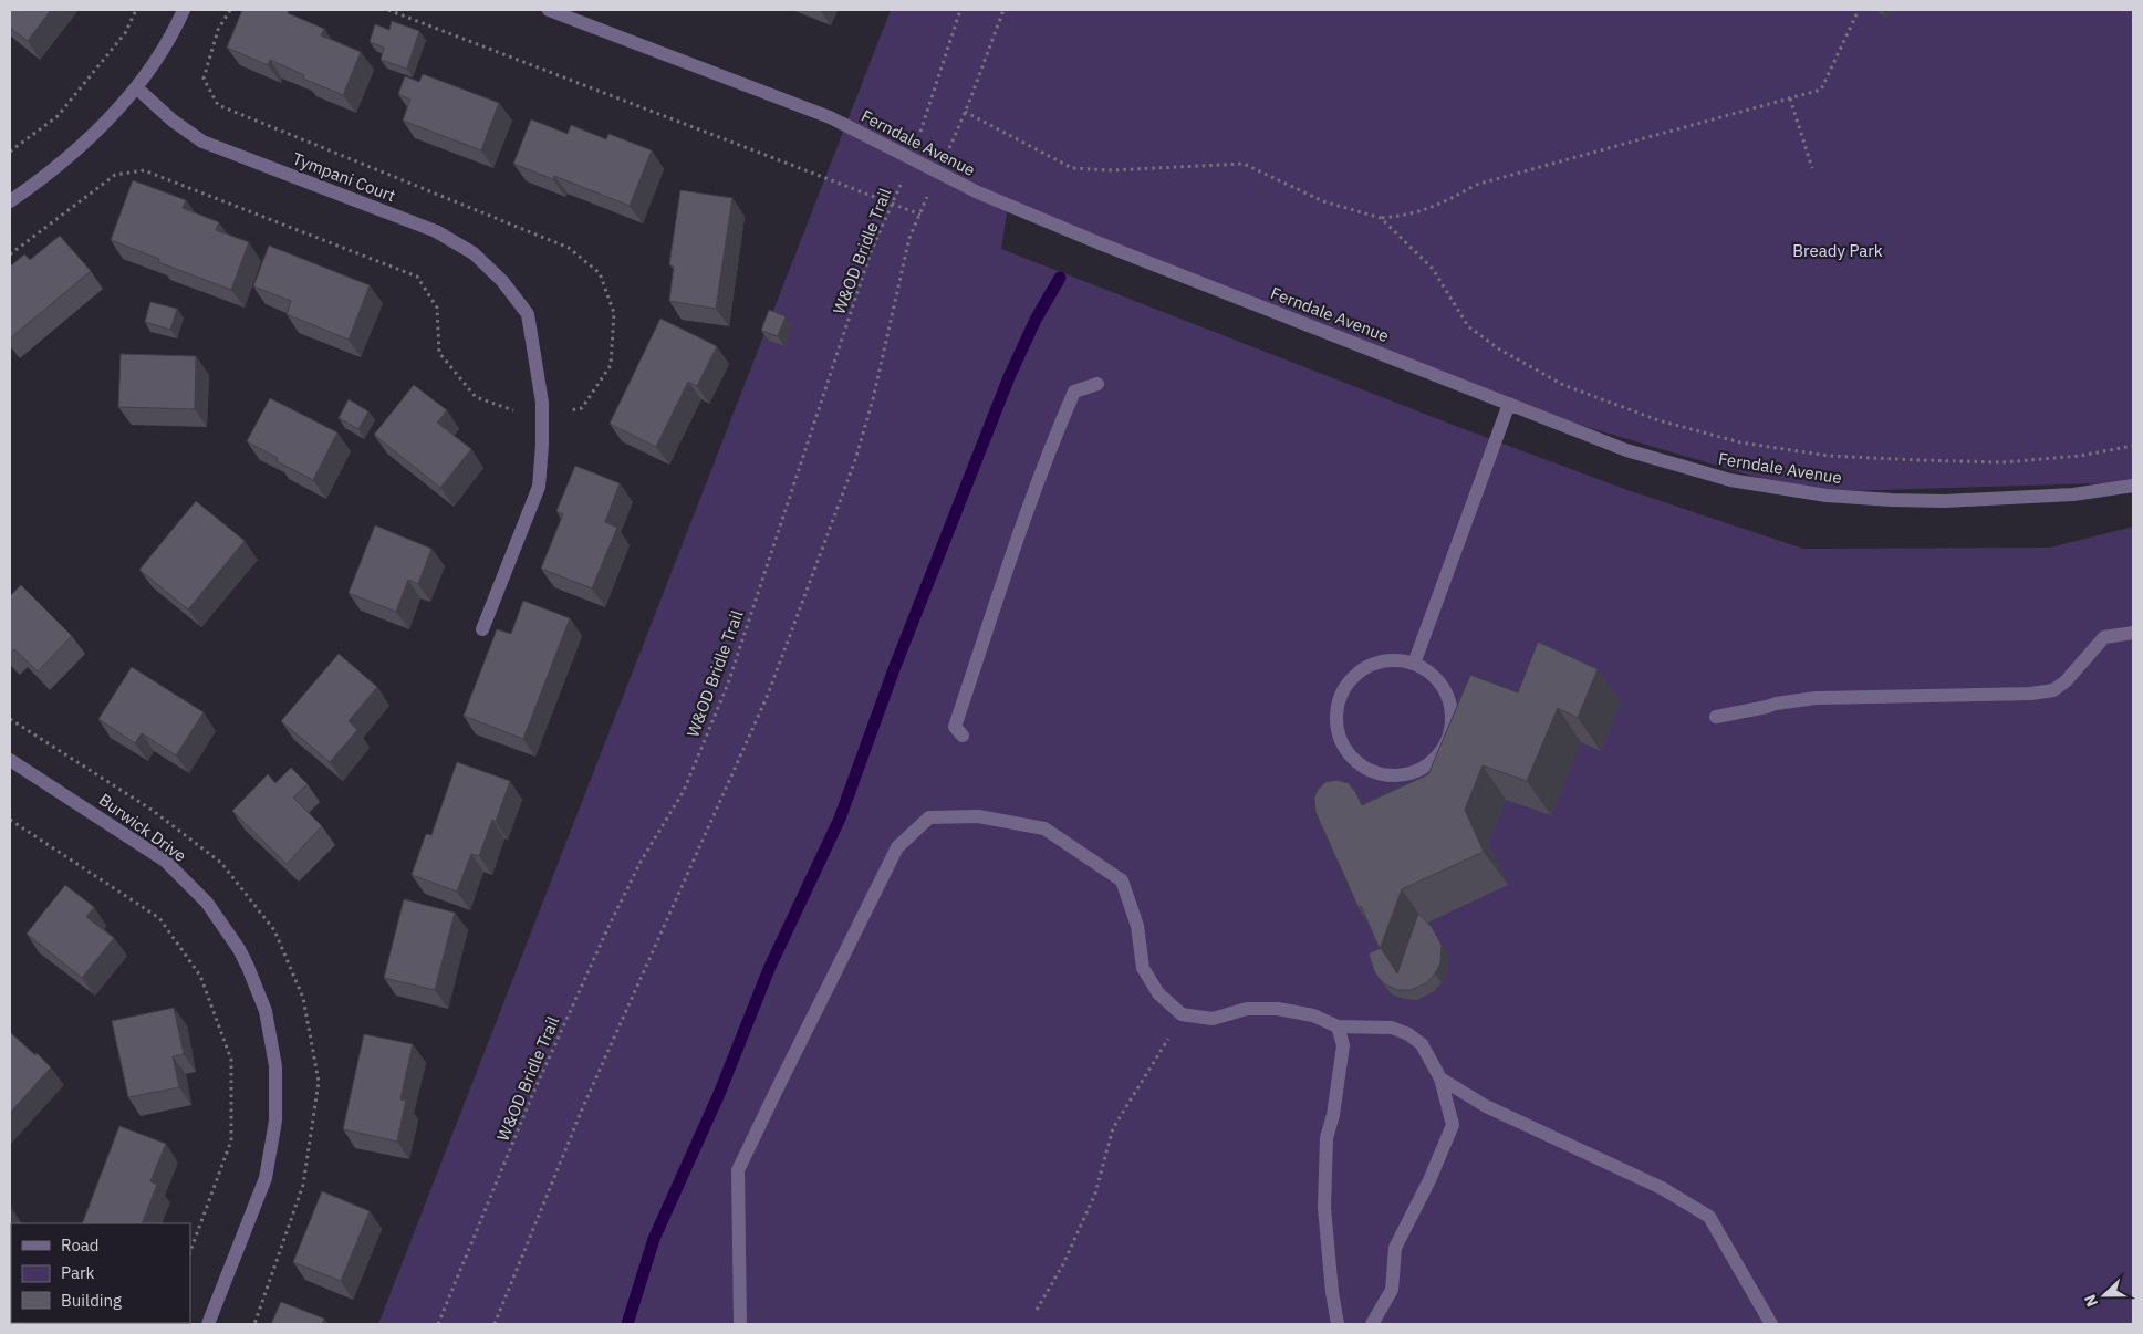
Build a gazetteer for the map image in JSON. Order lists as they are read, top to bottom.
{
  "streets": {
    "street": ["Ferndale Avenue", "Tympani Court", "Burwick Drive"],
    "path": ["W&OD Bridle Trail"]
  },
  "crossings": [
    ["Ferndale Avenue", "W&OD Bridle Trail"]
  ],
  "parks": ["Bready Park"],
  "legend": ["Road", "Park", "Building"],
  "north": "left"
}
